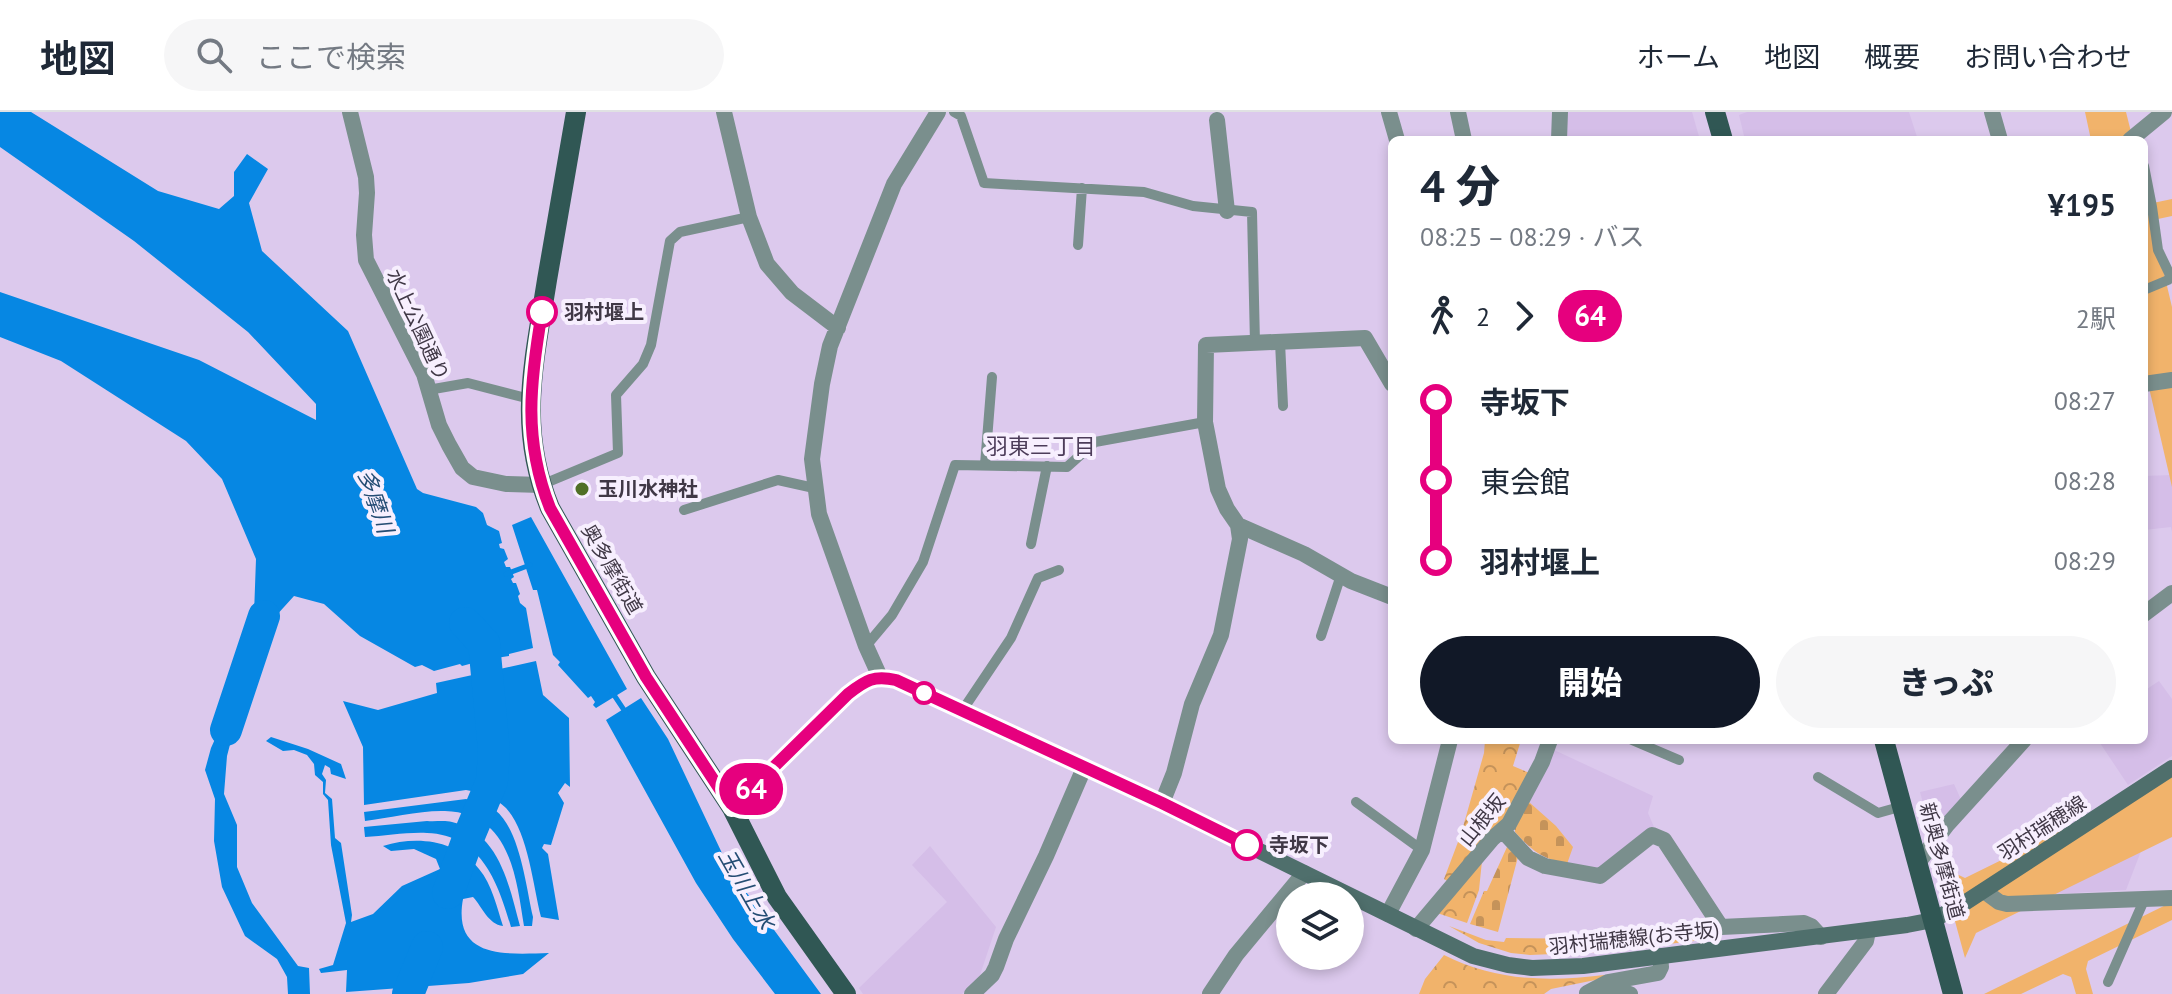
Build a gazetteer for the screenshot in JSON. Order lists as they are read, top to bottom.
{
  "streets": {
    "main road": [
      "奥多摩街道",
      "羽村瑞穂線",
      "新奥多摩街道",
      "羽村瑞穂線(お寺坂)"
    ],
    "street": ["水上公園通り", "山根坂"]
  },
  "crossings": [
    ["水上公園通り", "奥多摩街道"],
    ["山根坂", "羽村瑞穂線(お寺坂)"],
    ["羽村瑞穂線", "新奥多摩街道"],
    ["羽村瑞穂線", "羽村瑞穂線(お寺坂)"],
    ["新奥多摩街道", "羽村瑞穂線(お寺坂)"]
  ],
  "districts": ["羽東三丁目"],
  "water": ["多摩川", "玉川上水"],
  "places": ["羽村堰上", "玉川水神社", "寺坂下"],
  "lines": ["bus line 64"],
  "page": {
    "header": "地図",
    "search": "ここで検索",
    "nav": [
      "ホーム",
      "地図",
      "概要",
      "お問い合わせ"
    ],
    "on_map": "64",
    "heading": ["4 分", "08:25 – 08:29 · バス", "¥195"],
    "legs": ["2", "64", "2駅"],
    "list": [
      {
        "name": "寺坂下",
        "value": "08:27"
      },
      {
        "name": "東会館",
        "value": "08:28"
      },
      {
        "name": "羽村堰上",
        "value": "08:29"
      }
    ],
    "buttons": ["開始", "きっぷ"]
  }
}
